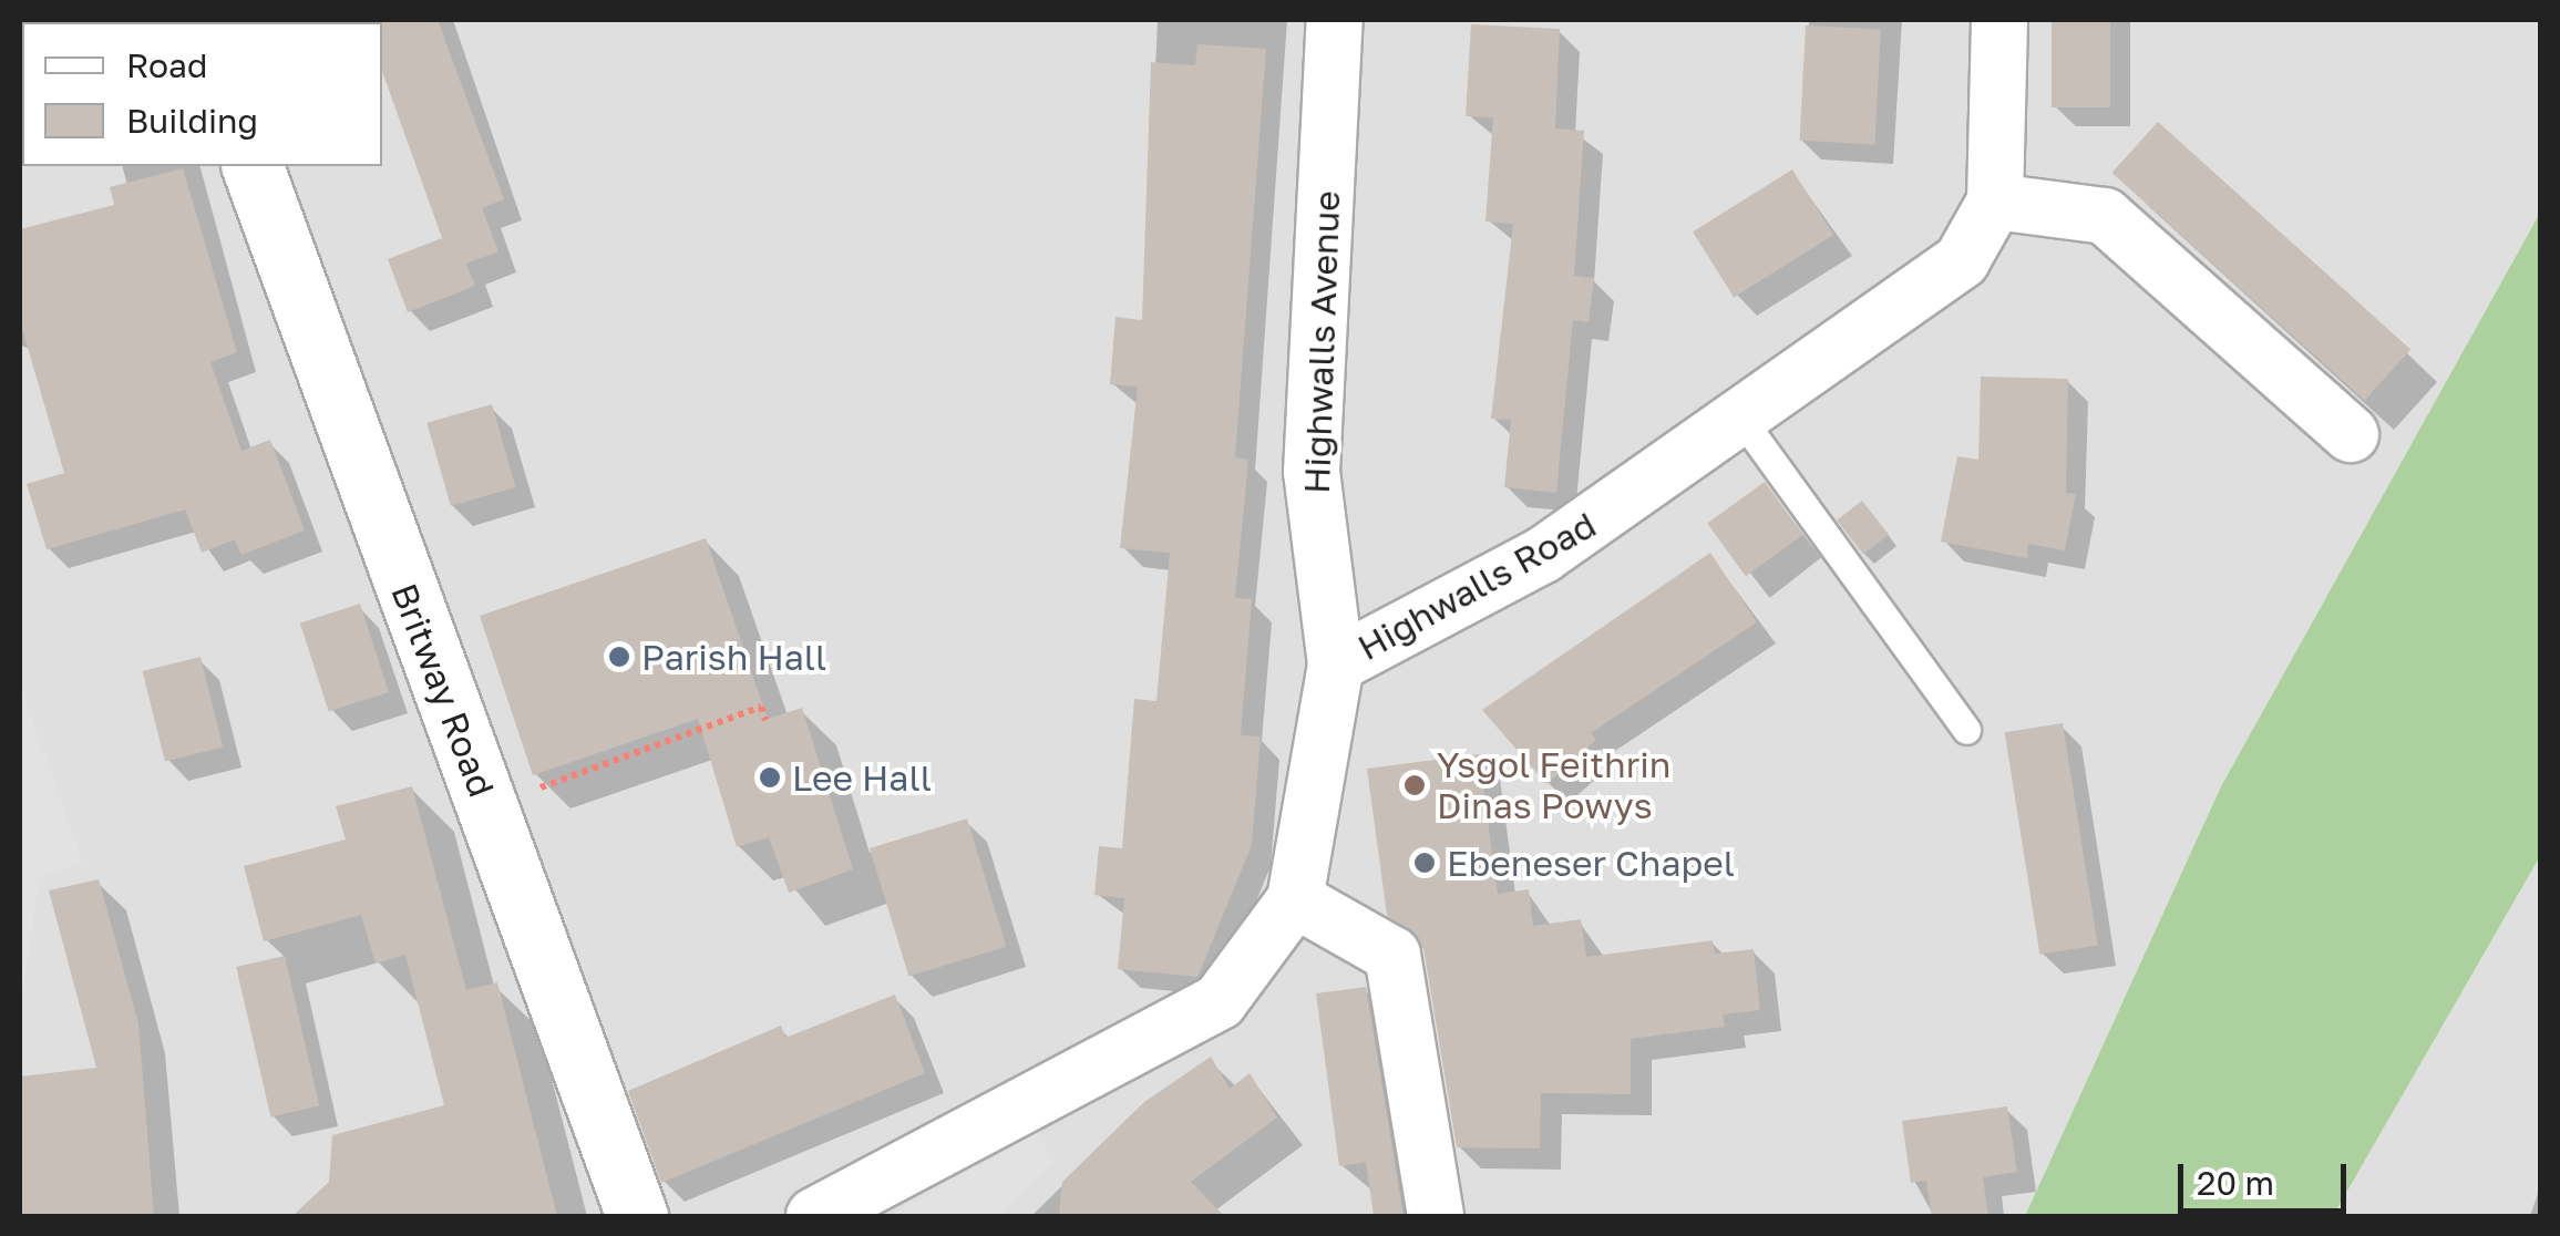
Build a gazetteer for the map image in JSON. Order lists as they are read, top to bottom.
{
  "streets": {
    "street": ["Highwalls Avenue", "Highwalls Road", "Britway Road"]
  },
  "crossings": [
    ["Highwalls Avenue", "Highwalls Road"]
  ],
  "places": [
    "Parish Hall",
    "Lee Hall",
    "Ysgol Feithrin Dinas Powys",
    "Ebeneser Chapel"
  ],
  "legend": ["Road", "Building"],
  "scale_bar": "20 m"
}
